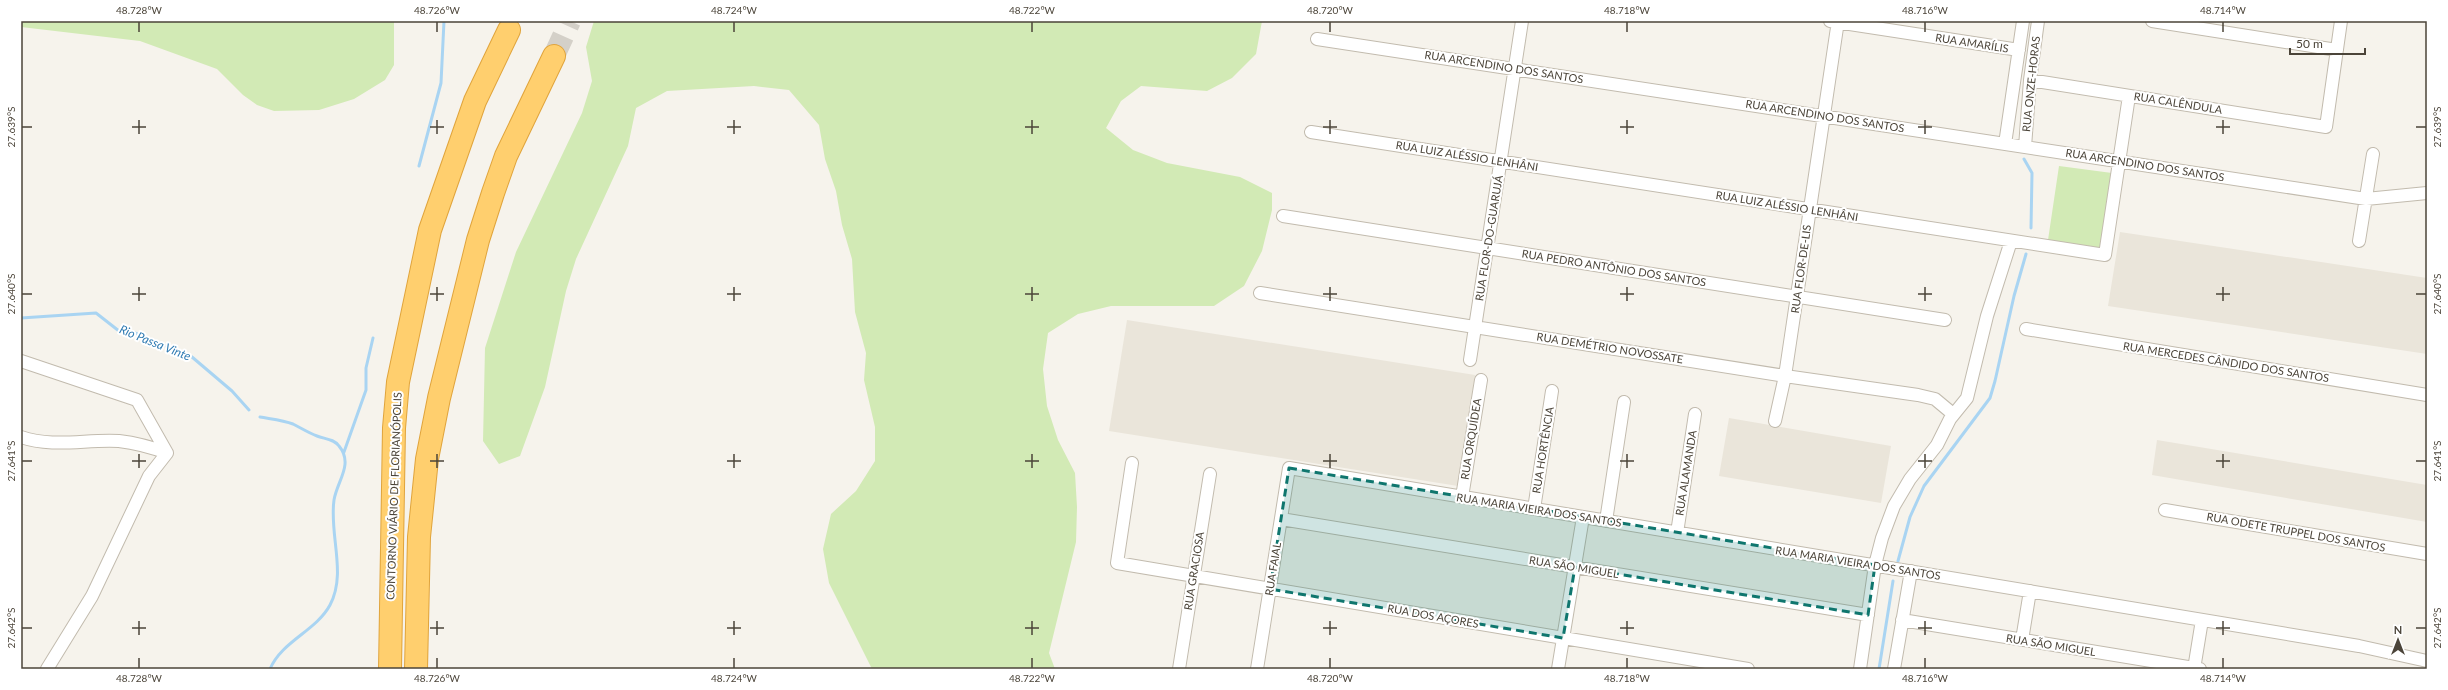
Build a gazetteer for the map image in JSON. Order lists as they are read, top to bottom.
{
  "streets": {
    "highway": ["CONTORNO VIÁRIO DE FLORIANÓPOLIS"],
    "street": [
      "RUA AMARÍLIS",
      "RUA ARCENDINO DOS SANTOS",
      "RUA ONZE-HORAS",
      "RUA CALÊNDULA",
      "RUA LUIZ ALÉSSIO LENHÂNI",
      "RUA FLOR-DO-GUARUJÁ",
      "RUA PEDRO ANTÔNIO DOS SANTOS",
      "RUA FLOR-DE-LIS",
      "RUA DEMÉTRIO NOVOSSATE",
      "RUA MERCEDES CÂNDIDO DOS SANTOS",
      "RUA ORQUÍDEA",
      "RUA HORTÊNCIA",
      "RUA ALAMANDA",
      "RUA MARIA VIEIRA DOS SANTOS",
      "RUA ODETE TRUPPEL DOS SANTOS",
      "RUA SÃO MIGUEL",
      "RUA FAIAL",
      "RUA GRACIOSA",
      "RUA DOS AÇORES"
    ]
  },
  "crossings": [
    ["RUA AMARÍLIS", "RUA ONZE-HORAS"],
    ["RUA AMARÍLIS", "RUA FLOR-DE-LIS"],
    ["RUA ARCENDINO DOS SANTOS", "RUA ONZE-HORAS"],
    ["RUA ARCENDINO DOS SANTOS", "RUA LUIZ ALÉSSIO LENHÂNI"],
    ["RUA ARCENDINO DOS SANTOS", "RUA FLOR-DO-GUARUJÁ"],
    ["RUA ARCENDINO DOS SANTOS", "RUA FLOR-DE-LIS"],
    ["RUA ONZE-HORAS", "RUA CALÊNDULA"],
    ["RUA CALÊNDULA", "RUA LUIZ ALÉSSIO LENHÂNI"],
    ["RUA LUIZ ALÉSSIO LENHÂNI", "RUA FLOR-DO-GUARUJÁ"],
    ["RUA LUIZ ALÉSSIO LENHÂNI", "RUA FLOR-DE-LIS"],
    ["RUA FLOR-DO-GUARUJÁ", "RUA PEDRO ANTÔNIO DOS SANTOS"],
    ["RUA FLOR-DO-GUARUJÁ", "RUA DEMÉTRIO NOVOSSATE"],
    ["RUA PEDRO ANTÔNIO DOS SANTOS", "RUA FLOR-DE-LIS"],
    ["RUA FLOR-DE-LIS", "RUA DEMÉTRIO NOVOSSATE"],
    ["RUA ORQUÍDEA", "RUA MARIA VIEIRA DOS SANTOS"],
    ["RUA HORTÊNCIA", "RUA MARIA VIEIRA DOS SANTOS"],
    ["RUA ALAMANDA", "RUA MARIA VIEIRA DOS SANTOS"],
    ["RUA MARIA VIEIRA DOS SANTOS", "RUA FAIAL"],
    ["RUA SÃO MIGUEL", "RUA FAIAL"],
    ["RUA FAIAL", "RUA DOS AÇORES"],
    ["RUA GRACIOSA", "RUA DOS AÇORES"]
  ],
  "water": ["Rio Passa Vinte"],
  "scale_bar": "50 m",
  "north": "top",
  "coordinates": [
    "48.728°W",
    "48.726°W",
    "48.724°W",
    "48.722°W",
    "48.720°W",
    "48.718°W",
    "48.716°W",
    "48.714°W",
    "27.639°S",
    "27.640°S",
    "27.641°S",
    "27.642°S"
  ]
}
